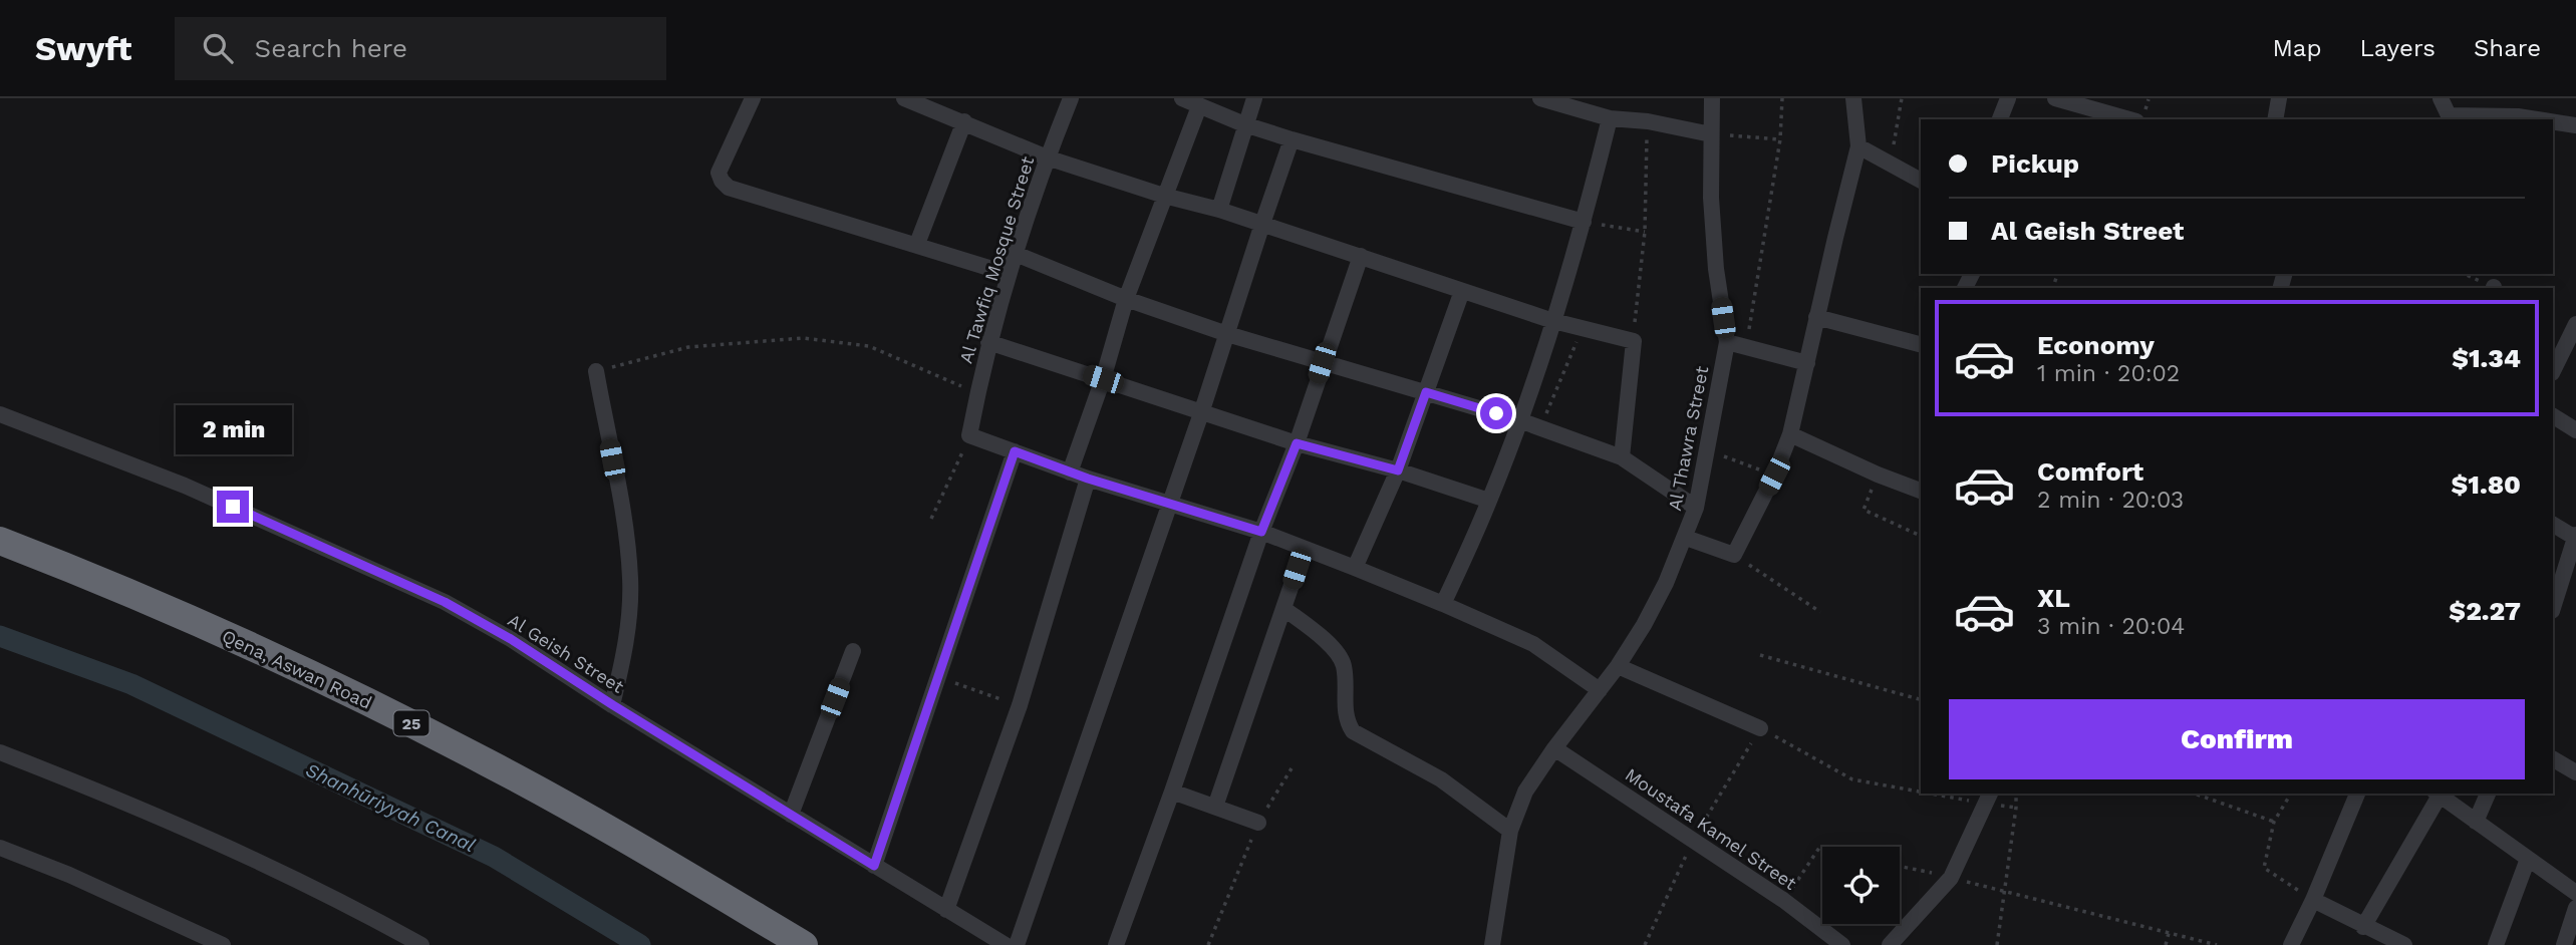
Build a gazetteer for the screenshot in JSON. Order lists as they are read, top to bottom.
{
  "streets": {
    "highway": ["Qena, Aswan Road", "25"],
    "street": [
      "Al Tawfiq Mosque Street",
      "Al Thawra Street",
      "Al Geish Street",
      "Moustafa Kamel Street"
    ]
  },
  "crossings": [
    ["Al Thawra Street", "Moustafa Kamel Street"]
  ],
  "water": ["Shanhūriyyah Canal"],
  "page": {
    "header": "Swyft",
    "search": "Search here",
    "nav": ["Map", "Layers", "Share"],
    "banner": ["Pickup", "Al Geish Street"],
    "list": [
      {
        "name": "Economy",
        "note": "1 min · 20:02",
        "value": "$1.34"
      },
      {
        "name": "Comfort",
        "note": "2 min · 20:03",
        "value": "$1.80"
      },
      {
        "name": "XL",
        "note": "3 min · 20:04",
        "value": "$2.27"
      }
    ],
    "bubble": "2 min",
    "buttons": "Confirm"
  }
}
